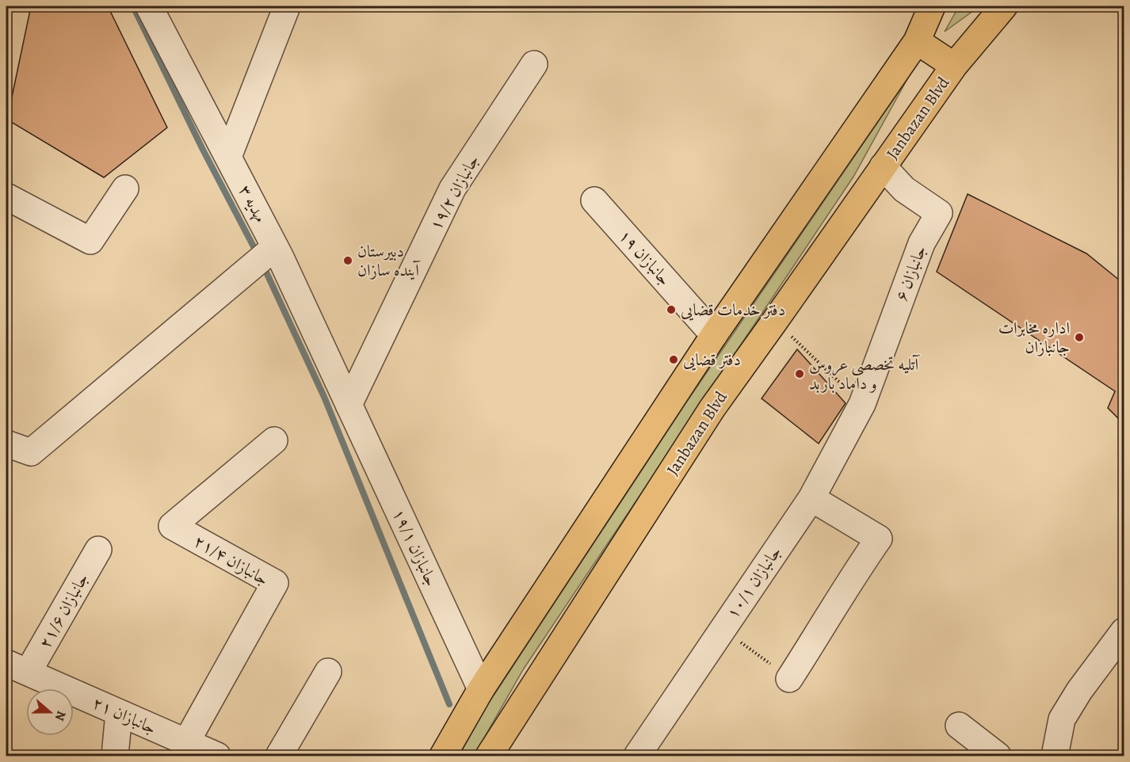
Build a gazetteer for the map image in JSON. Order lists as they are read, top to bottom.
{
  "streets": {
    "main road": ["Janbazan Blvd"],
    "street": [
      "جانبازان ۱۹/۲",
      "مهدیه ۳",
      "جانبازان ۱۹",
      "جانبازان ۶",
      "جانبازان ۱۹/۱",
      "جانبازان ۲۱/۴",
      "جانبازان ۱۰/۱",
      "جانبازان ۲۱/۶",
      "جانبازان ۲۱"
    ]
  },
  "crossings": [
    ["Janbazan Blvd", "جانبازان ۶"],
    ["جانبازان ۱۹/۲", "مهدیه ۳"],
    ["جانبازان ۱۹/۲", "جانبازان ۱۹/۱"],
    ["مهدیه ۳", "جانبازان ۱۹/۱"],
    ["جانبازان ۶", "جانبازان ۱۰/۱"],
    ["جانبازان ۲۱/۴", "جانبازان ۲۱"],
    ["جانبازان ۲۱/۶", "جانبازان ۲۱"]
  ],
  "places": [
    "دبیرستان آینده سازان",
    "دفتر خدمات قضایی",
    "اداره مخابرات جانبازان",
    "دفتر قضایی",
    "آتلیه تخصصی عروس و داماد باربد"
  ],
  "north": "right"
}
